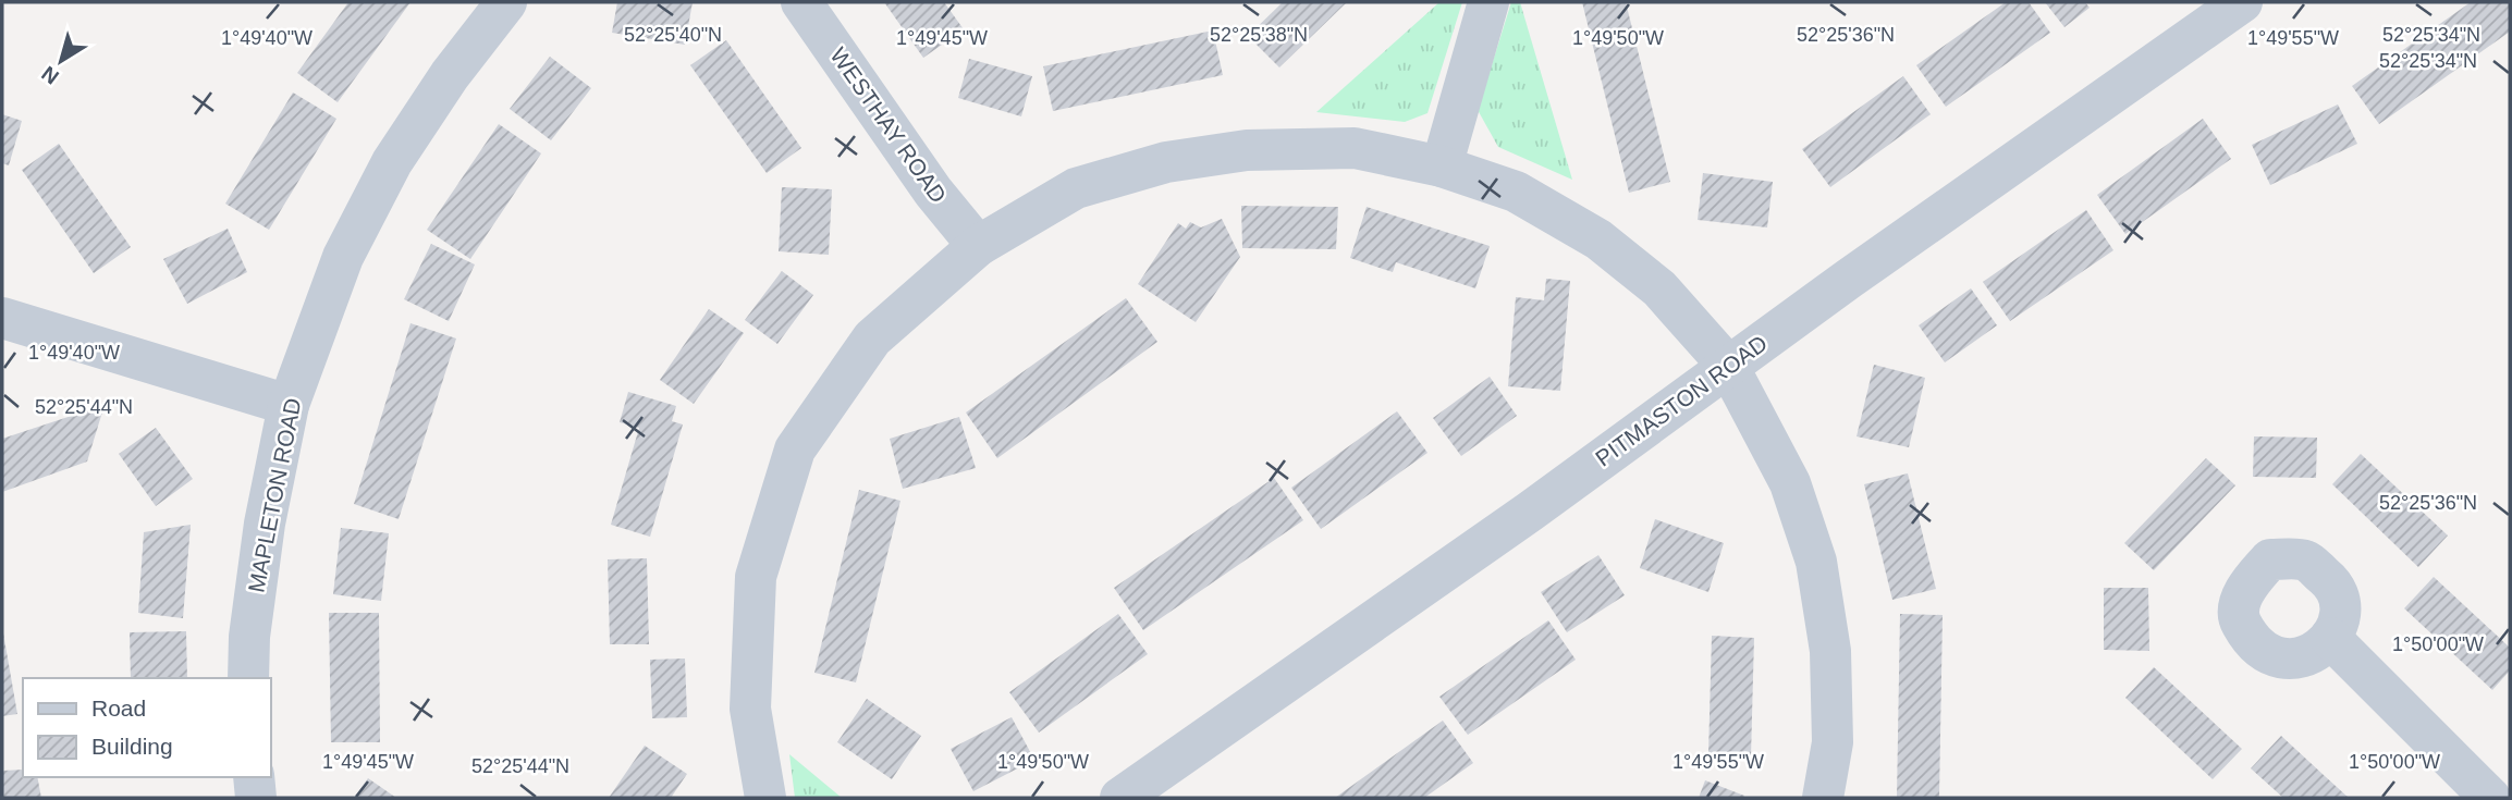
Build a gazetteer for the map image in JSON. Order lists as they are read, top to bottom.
{
  "streets": {
    "street": ["WESTHAY ROAD", "PITMASTON ROAD", "MAPLETON ROAD"]
  },
  "legend": ["Road", "Building"],
  "north": "bottom left",
  "coordinates": [
    "52°25'34\"N",
    "52°25'40\"N",
    "52°25'38\"N",
    "52°25'36\"N",
    "1°49'40\"W",
    "1°49'45\"W",
    "1°49'50\"W",
    "1°49'55\"W",
    "52°25'44\"N",
    "1°50'00\"W"
  ]
}
